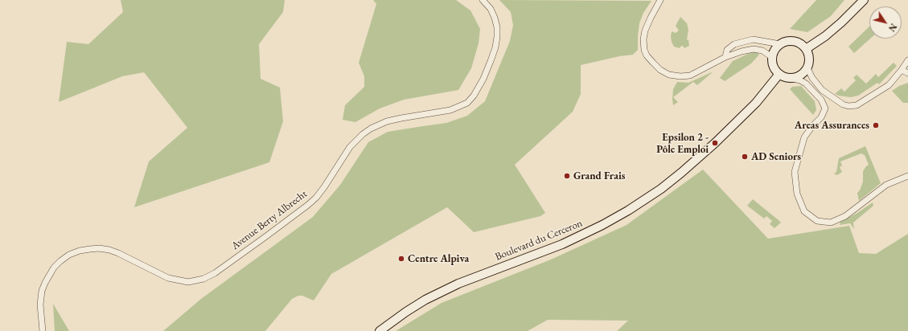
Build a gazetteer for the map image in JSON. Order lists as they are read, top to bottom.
{
  "streets": {
    "main road": ["Boulevard du Cerceron"],
    "street": ["Avenue Berty Albrecht"]
  },
  "places": [
    "Areas Assurances",
    "Epsilon 2 - Pôle Emploi",
    "AD Seniors",
    "Grand Frais",
    "Centre Alpiva"
  ],
  "north": "bottom right"
}
